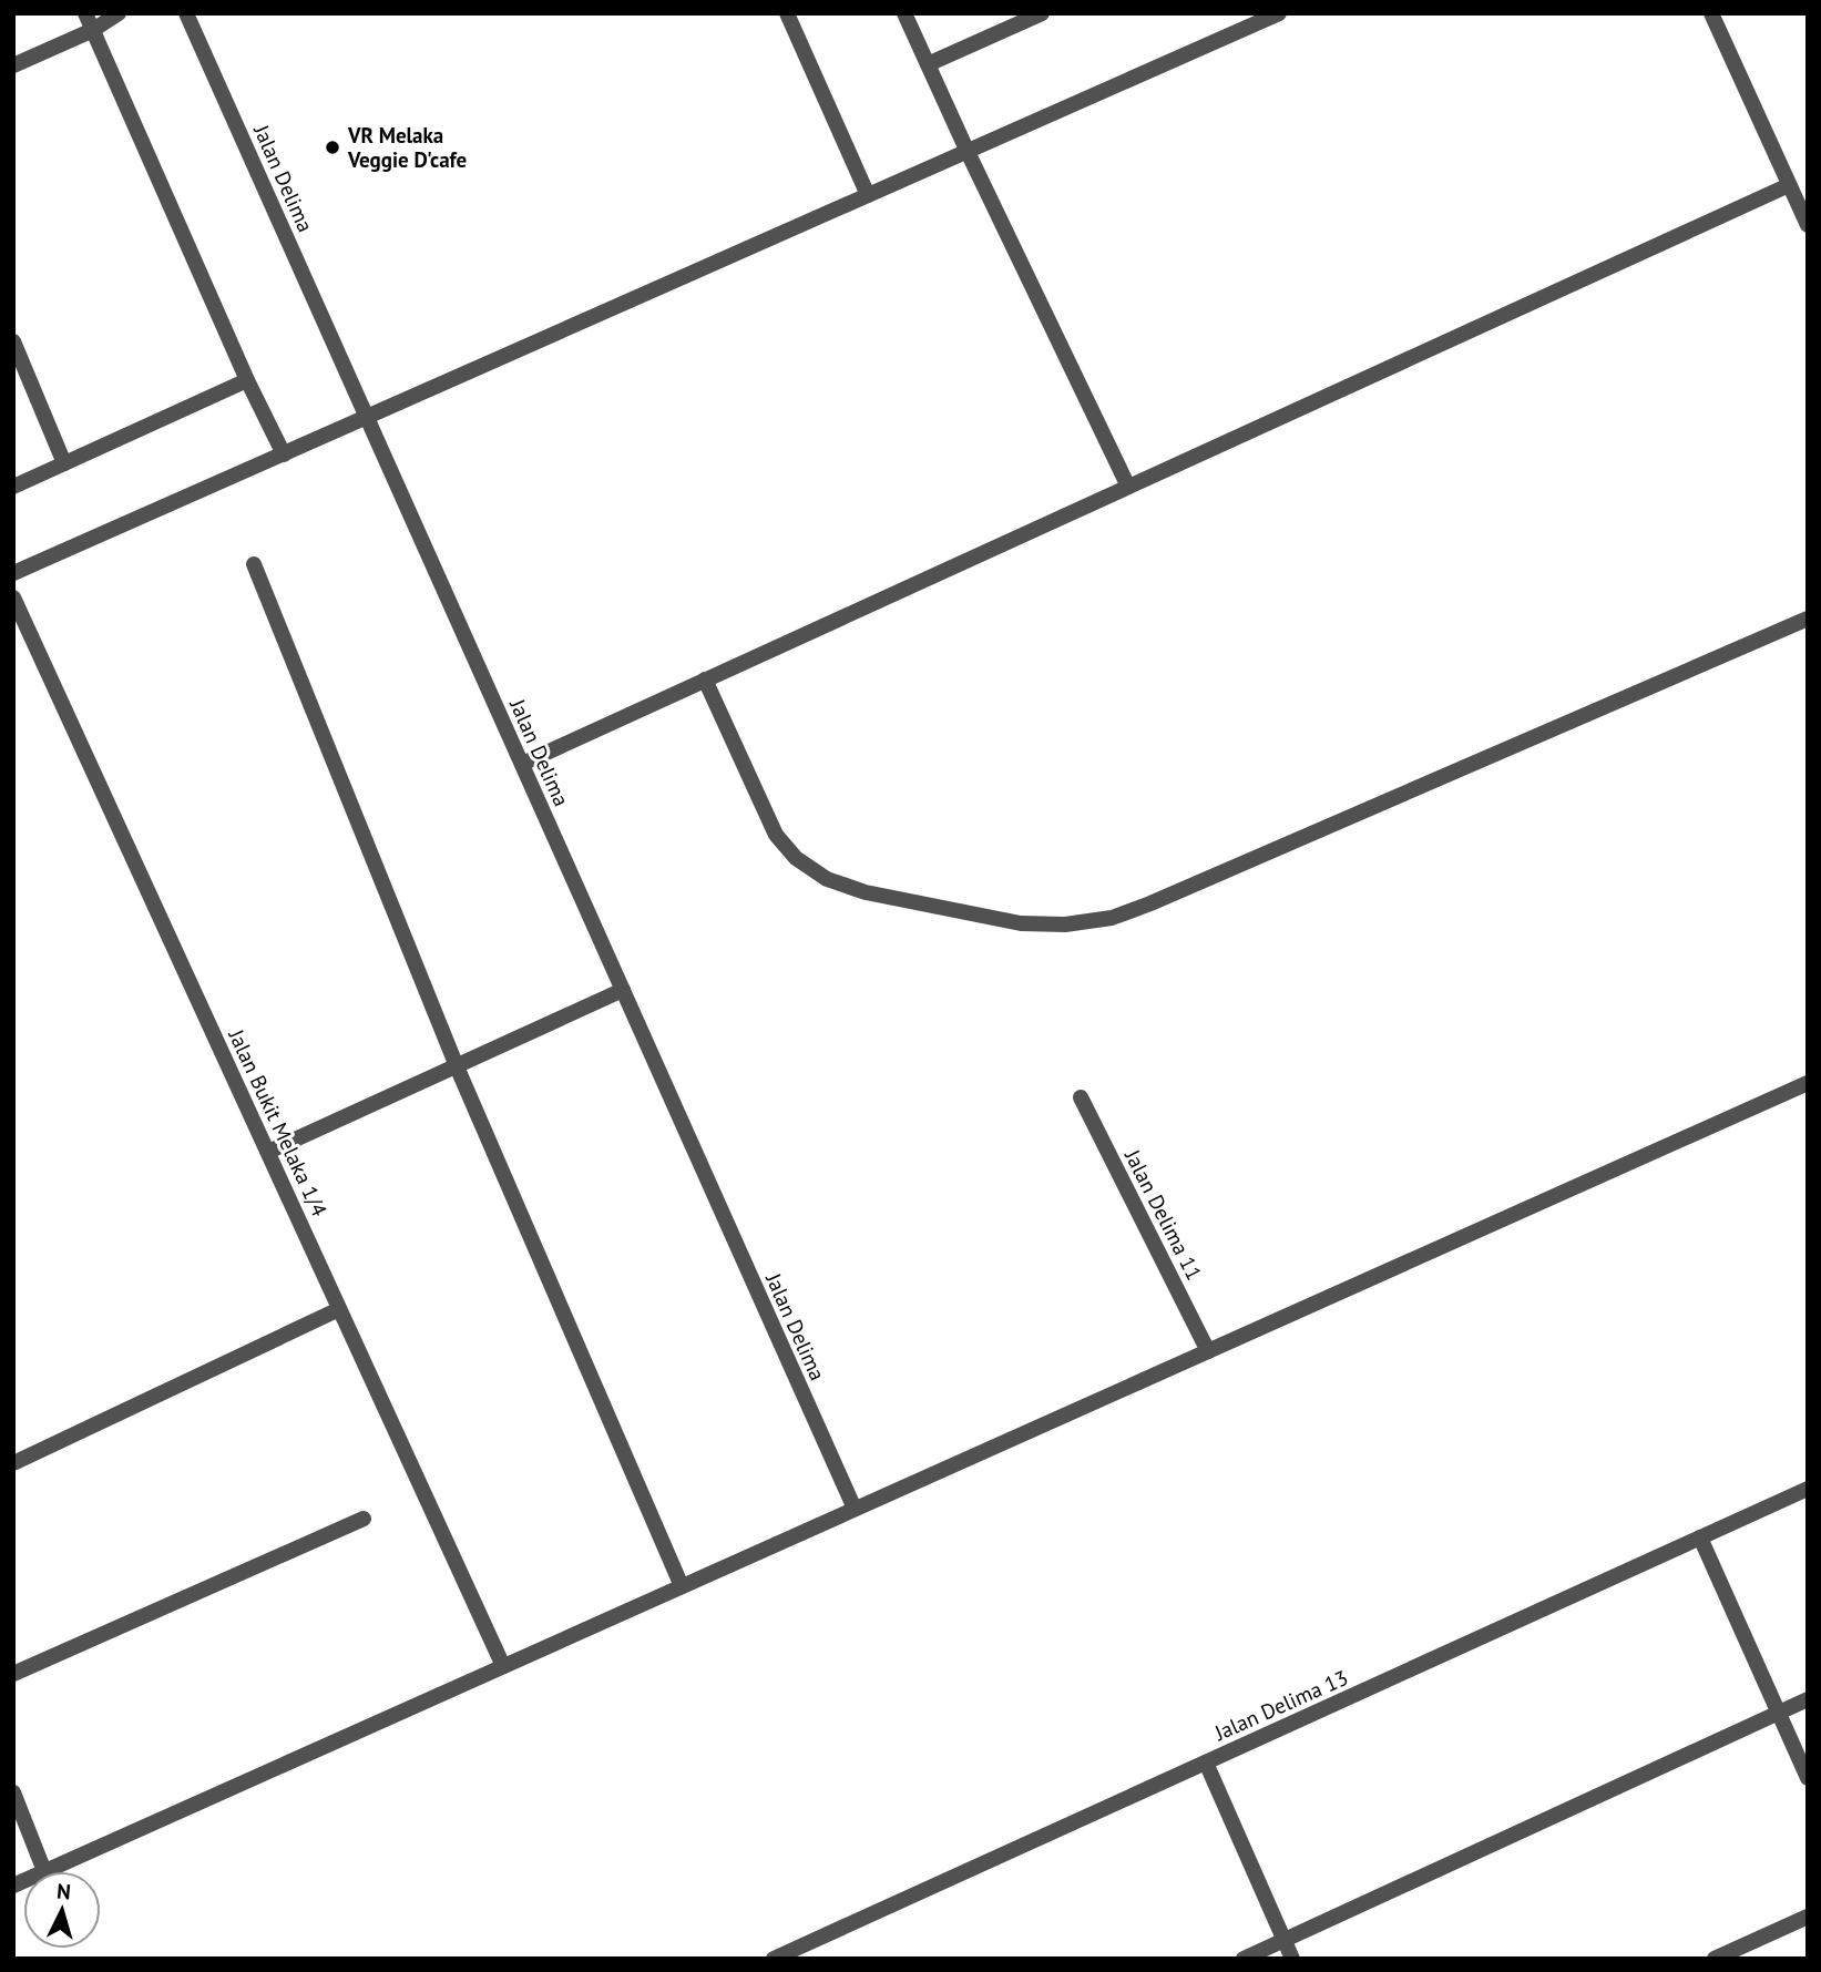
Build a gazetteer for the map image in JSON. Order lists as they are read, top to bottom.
{
  "streets": {
    "street": [
      "Jalan Delima",
      "Jalan Bukit Melaka 1/4",
      "Jalan Delima 11",
      "Jalan Delima 13"
    ]
  },
  "places": ["VR Melaka Veggie D'cafe"],
  "north": "top"
}
